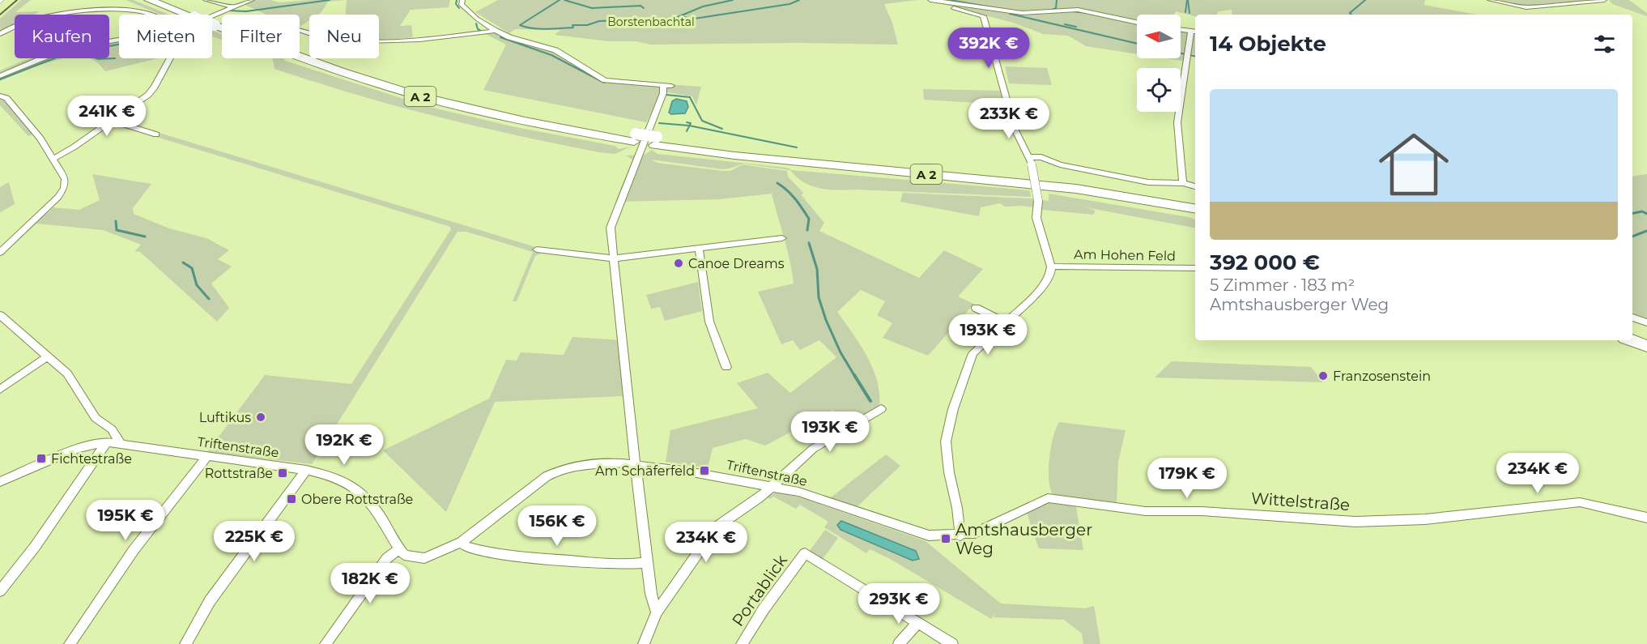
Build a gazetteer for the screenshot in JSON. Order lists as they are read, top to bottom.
{
  "streets": {
    "highway": ["A 2"],
    "street": [
      "Am Hohen Feld",
      "Triftenstraße",
      "Wittelstraße",
      "Portablick"
    ]
  },
  "crossings": [
    ["Triftenstraße", "Wittelstraße"]
  ],
  "parks": ["Borstenbachtal"],
  "places": {
    "other": ["Canoe Dreams", "Franzosenstein", "Luftikus"],
    "transit": [
      "Fichtestraße",
      "Am Schäferfeld",
      "Rottstraße",
      "Obere Rottstraße",
      "Amtshausberger Weg"
    ]
  },
  "north": "left",
  "page": {
    "chip": [
      "Kaufen",
      "Mieten",
      "Filter",
      "Neu"
    ],
    "heading": "14 Objekte",
    "price": [
      "392K €",
      "241K €",
      "233K €",
      "193K €",
      "193K €",
      "192K €",
      "234K €",
      "179K €",
      "195K €",
      "156K €",
      "225K €",
      "234K €",
      "182K €",
      "293K €"
    ],
    "list": [
      {
        "name": "392 000 €",
        "note": "5 Zimmer · 183 m² · Amtshausberger Weg"
      }
    ]
  }
}
